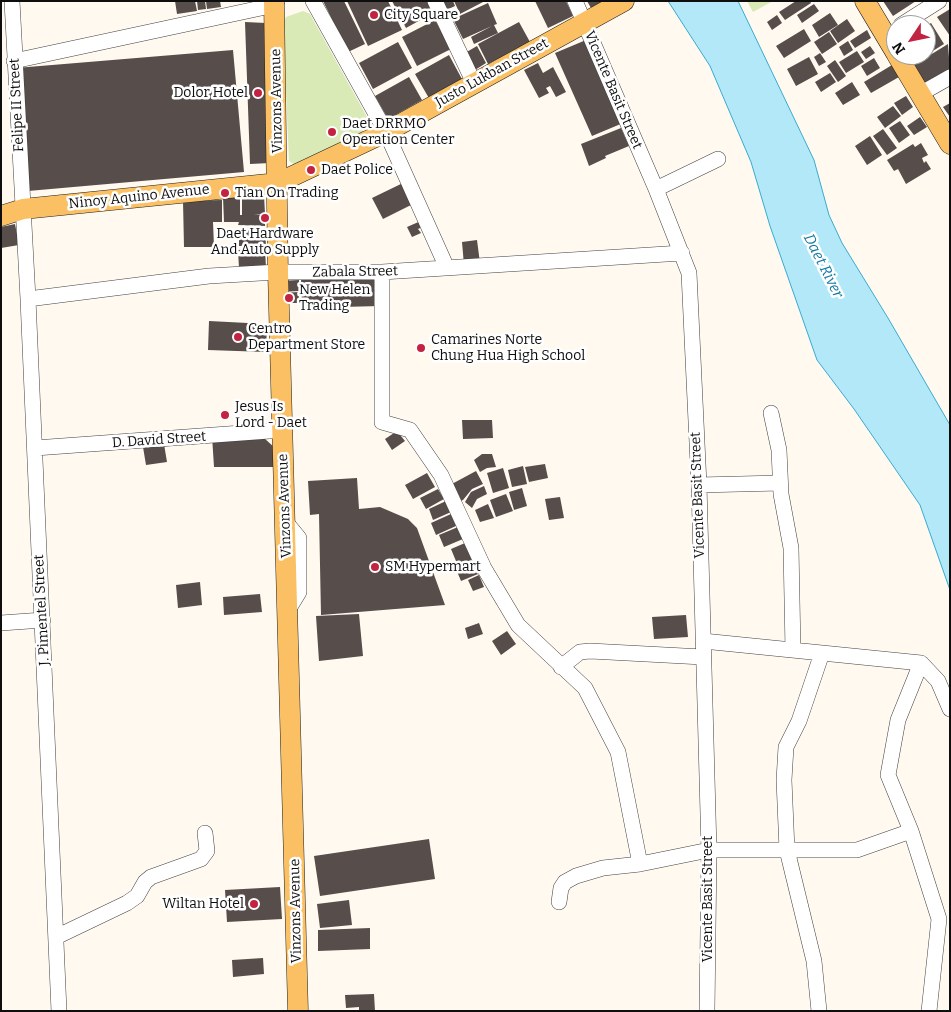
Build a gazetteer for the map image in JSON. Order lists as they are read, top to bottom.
{
  "streets": {
    "main road": ["Justo Lukban Street", "Vinzons Avenue", "Ninoy Aquino Avenue"],
    "street": [
      "Vicente Basit Street",
      "Felipe II Street",
      "Zabala Street",
      "D. David Street",
      "J. Pimentel Street"
    ]
  },
  "crossings": [
    ["Justo Lukban Street", "Vicente Basit Street"],
    ["Justo Lukban Street", "Vinzons Avenue"],
    ["Justo Lukban Street", "Ninoy Aquino Avenue"],
    ["Vicente Basit Street", "Zabala Street"],
    ["Vinzons Avenue", "Ninoy Aquino Avenue"],
    ["Vinzons Avenue", "Zabala Street"],
    ["Vinzons Avenue", "D. David Street"],
    ["Felipe II Street", "Ninoy Aquino Avenue"],
    ["Felipe II Street", "J. Pimentel Street"],
    ["Ninoy Aquino Avenue", "J. Pimentel Street"],
    ["Zabala Street", "J. Pimentel Street"],
    ["D. David Street", "J. Pimentel Street"]
  ],
  "water": ["Daet River"],
  "places": [
    "City Square",
    "Dolor Hotel",
    "Daet DRRMO Operation Center",
    "Daet Police",
    "Tian On Trading",
    "Daet Hardware And Auto Supply",
    "New Helen Trading",
    "Centro Department Store",
    "Camarines Norte Chung Hua High School",
    "Jesus Is Lord - Daet",
    "SM Hypermart",
    "Wiltan Hotel"
  ],
  "north": "bottom left"
}
